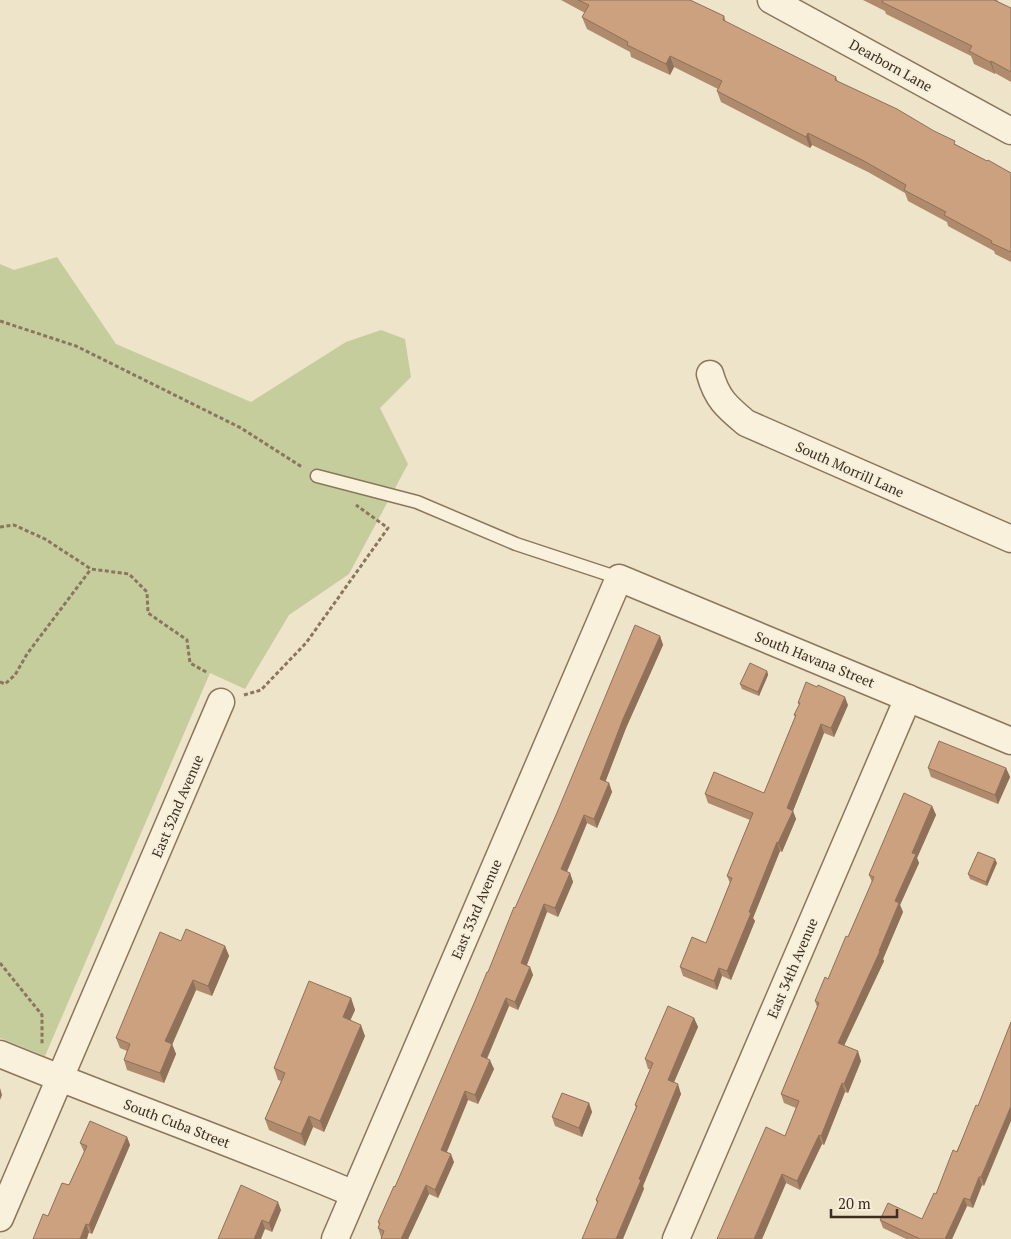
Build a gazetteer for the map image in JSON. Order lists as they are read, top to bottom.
{
  "streets": {
    "street": [
      "Dearborn Lane",
      "South Morrill Lane",
      "South Havana Street",
      "East 32nd Avenue",
      "East 33rd Avenue",
      "East 34th Avenue",
      "South Cuba Street"
    ]
  },
  "crossings": [
    ["South Havana Street", "East 33rd Avenue"],
    ["South Havana Street", "East 34th Avenue"],
    ["East 32nd Avenue", "South Cuba Street"],
    ["East 33rd Avenue", "South Cuba Street"]
  ],
  "scale_bar": "20 m"
}
